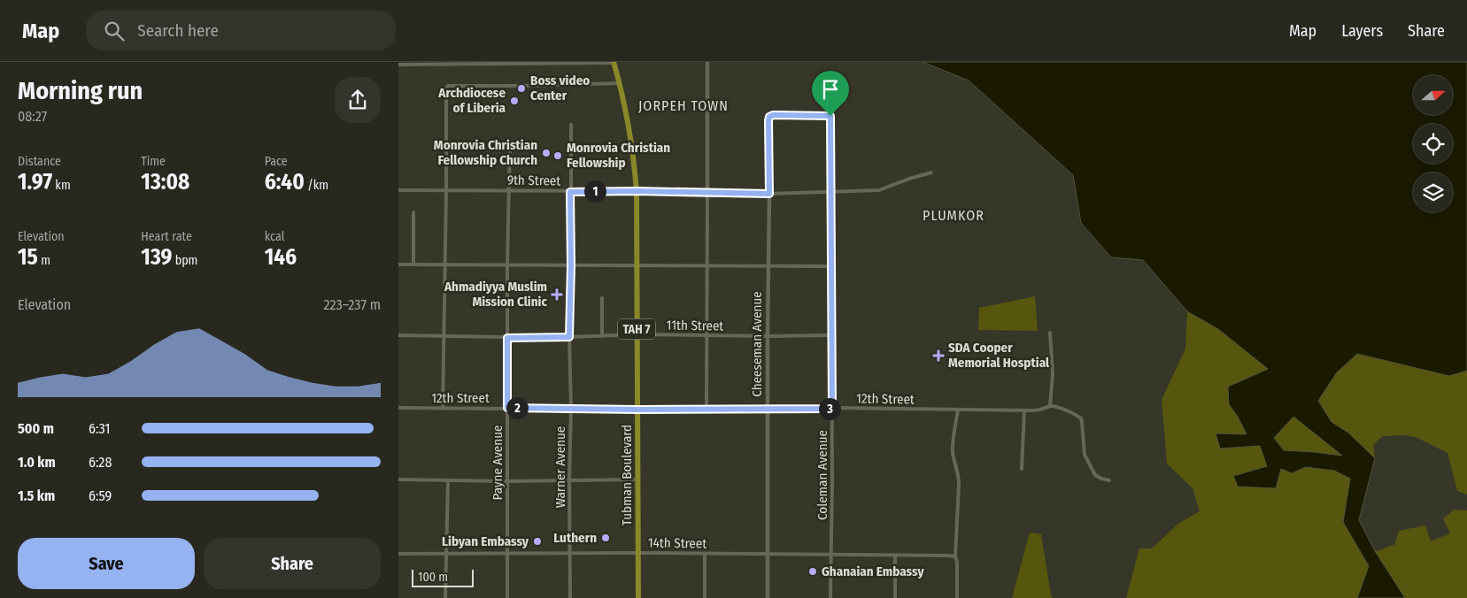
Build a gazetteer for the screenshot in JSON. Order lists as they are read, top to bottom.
{
  "streets": {
    "highway": ["TAH 7", "Tubman Boulevard"],
    "street": [
      "9th Street",
      "11th Street",
      "Cheeseman Avenue",
      "12th Street",
      "Payne Avenue",
      "Warner Avenue",
      "Coleman Avenue",
      "14th Street"
    ]
  },
  "crossings": [
    ["9th Street", "Cheeseman Avenue"],
    ["9th Street", "Payne Avenue"],
    ["9th Street", "Warner Avenue"],
    ["9th Street", "Tubman Boulevard"],
    ["9th Street", "Coleman Avenue"],
    ["11th Street", "Cheeseman Avenue"],
    ["11th Street", "Payne Avenue"],
    ["11th Street", "Warner Avenue"],
    ["11th Street", "Tubman Boulevard"],
    ["11th Street", "Coleman Avenue"],
    ["Cheeseman Avenue", "12th Street"],
    ["Cheeseman Avenue", "Coleman Avenue"],
    ["Cheeseman Avenue", "14th Street"],
    ["12th Street", "Payne Avenue"],
    ["12th Street", "Warner Avenue"],
    ["12th Street", "Tubman Boulevard"],
    ["12th Street", "Coleman Avenue"],
    ["Payne Avenue", "14th Street"],
    ["Warner Avenue", "14th Street"],
    ["Tubman Boulevard", "14th Street"],
    ["Coleman Avenue", "14th Street"]
  ],
  "districts": ["JORPEH TOWN", "PLUMKOR"],
  "places": {
    "other": [
      "Boss video Center",
      "Archdiocese of Liberia",
      "Monrovia Christian Fellowship Church",
      "Monrovia Christian Fellowship",
      "Luthern",
      "Libyan Embassy",
      "Ghanaian Embassy"
    ],
    "health": ["Ahmadiyya Muslim Mission Clinic", "SDA Cooper Memorial Hosptial"]
  },
  "scale_bar": "100 m",
  "north": "right",
  "page": {
    "header": "Map",
    "search": "Search here",
    "nav": ["Map", "Layers", "Share"],
    "heading": ["Morning run", "08:27"],
    "stats": [
      ["Distance", "1.97 km"],
      ["Time", "13:08"],
      ["Pace", "6:40 /km"],
      ["Elevation", "15 m"],
      ["Heart rate", "139 bpm"],
      ["kcal", "146"]
    ],
    "pins": ["1", "2", "3"],
    "chart": ["Elevation", "223–237 m"],
    "list": [
      {
        "name": "500 m",
        "note": "6:31"
      },
      {
        "name": "1.0 km",
        "note": "6:28"
      },
      {
        "name": "1.5 km",
        "note": "6:59"
      }
    ],
    "buttons": ["Save", "Share"],
    "scale": "100 m"
  }
}
